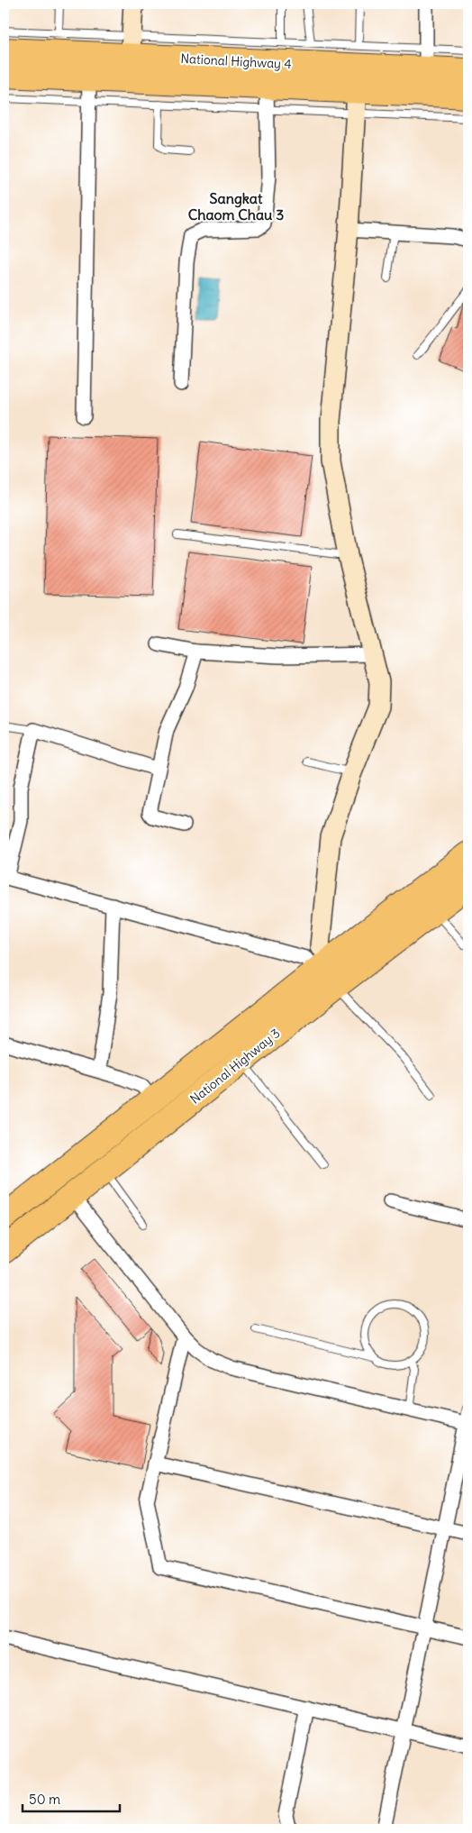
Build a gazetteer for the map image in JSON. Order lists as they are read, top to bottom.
{
  "streets": {
    "highway": ["National Highway 4", "National Highway 3"]
  },
  "districts": ["Sangkat Chaom Chau 3"],
  "scale_bar": "50 m"
}
